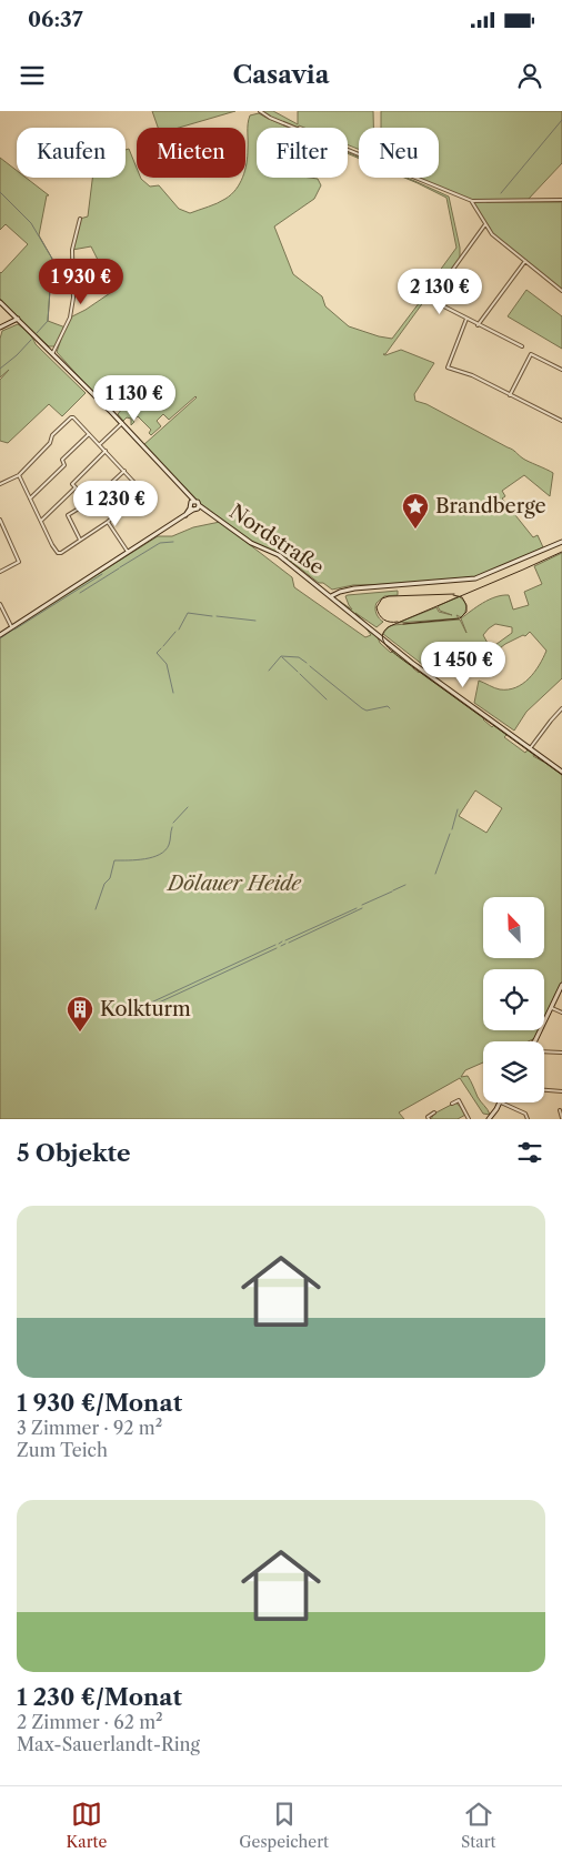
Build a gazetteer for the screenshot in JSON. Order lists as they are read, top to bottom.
{
  "streets": {
    "main road": ["Nordstraße"]
  },
  "parks": ["Dölauer Heide"],
  "places": {
    "place": ["Brandberge"],
    "building": ["Kolkturm"]
  },
  "north": "top left",
  "page": {
    "status": "06:37",
    "header": "Casavia",
    "chip": [
      "Kaufen",
      "Mieten",
      "Filter",
      "Neu"
    ],
    "price": [
      "1 930 €",
      "2 130 €",
      "1 130 €",
      "1 230 €",
      "1 450 €"
    ],
    "heading": "5 Objekte",
    "list": [
      {
        "name": "1 930 €/Monat",
        "note": "3 Zimmer · 92 m² · Zum Teich"
      },
      {
        "name": "1 230 €/Monat",
        "note": "2 Zimmer · 62 m² · Max-Sauerlandt-Ring"
      }
    ],
    "tabs": ["Karte", "Gespeichert", "Start"]
  }
}
